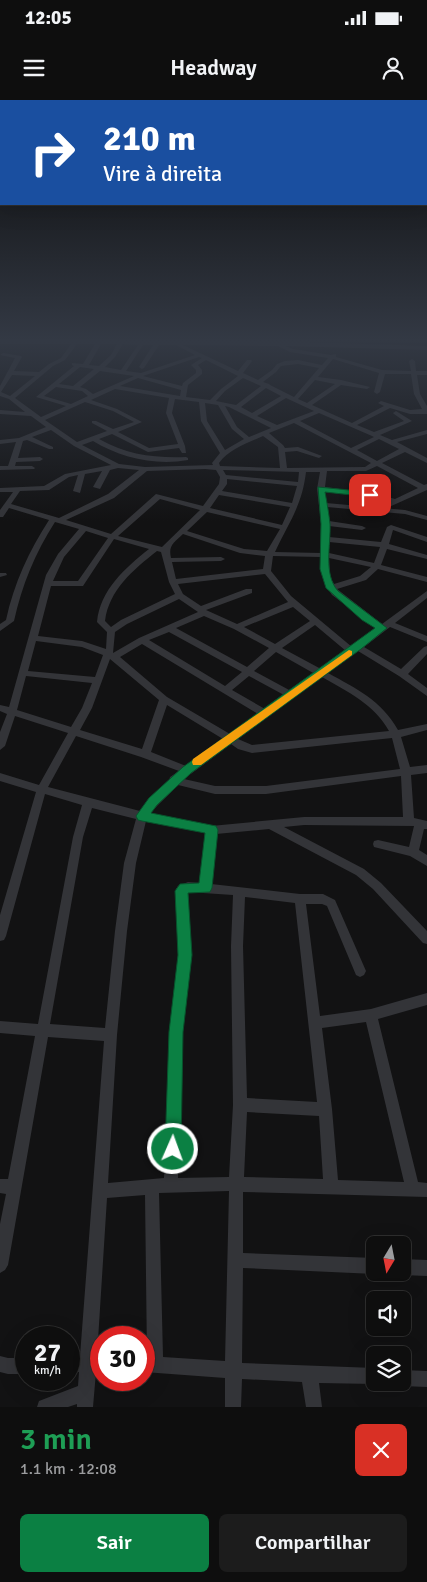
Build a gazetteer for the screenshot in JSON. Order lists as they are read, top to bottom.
{
  "north": "bottom",
  "page": {
    "status": "12:05",
    "header": "Headway",
    "turn": ["210 m", "Vire à direita"],
    "speed": "27 km/h",
    "limit": "30",
    "heading": ["3 min", "1.1 km · 12:08"],
    "buttons": ["Sair", "Compartilhar"]
  }
}
